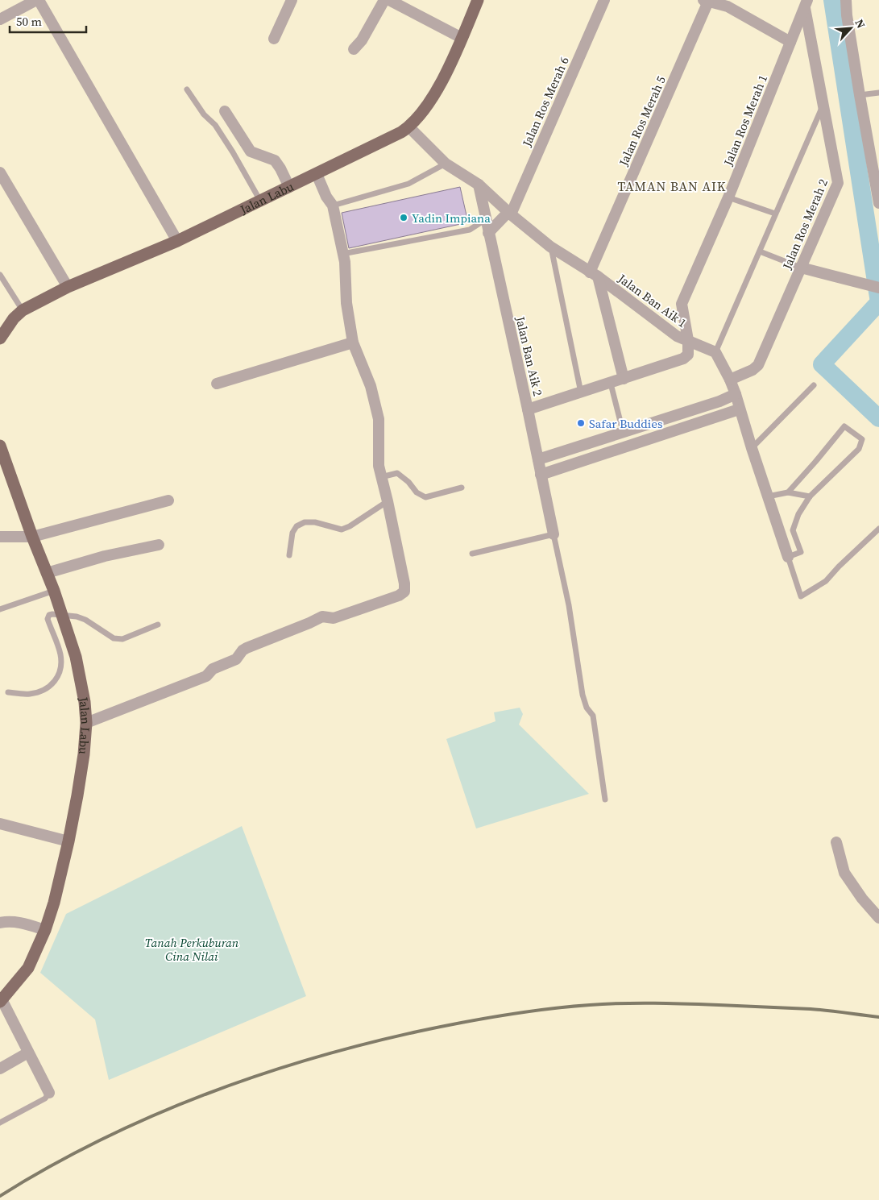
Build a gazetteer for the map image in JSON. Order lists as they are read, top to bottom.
{
  "streets": {
    "main road": ["Jalan Labu"],
    "street": [
      "Jalan Ros Merah 6",
      "Jalan Ros Merah 1",
      "Jalan Ros Merah 5",
      "Jalan Ros Merah 2",
      "Jalan Ban Aik 1",
      "Jalan Ban Aik 2"
    ]
  },
  "crossings": [
    ["Jalan Ros Merah 6", "Jalan Ban Aik 1"],
    ["Jalan Ros Merah 1", "Jalan Ros Merah 2"],
    ["Jalan Ros Merah 1", "Jalan Ban Aik 1"],
    ["Jalan Ros Merah 5", "Jalan Ban Aik 1"],
    ["Jalan Labu", "Jalan Ban Aik 1"],
    ["Jalan Ban Aik 1", "Jalan Ban Aik 2"]
  ],
  "districts": ["TAMAN BAN AIK"],
  "parks": ["Tanah Perkuburan Cina Nilai"],
  "places": ["Yadin Impiana", "Safar Buddies"],
  "scale_bar": "50 m",
  "north": "top right"
}
